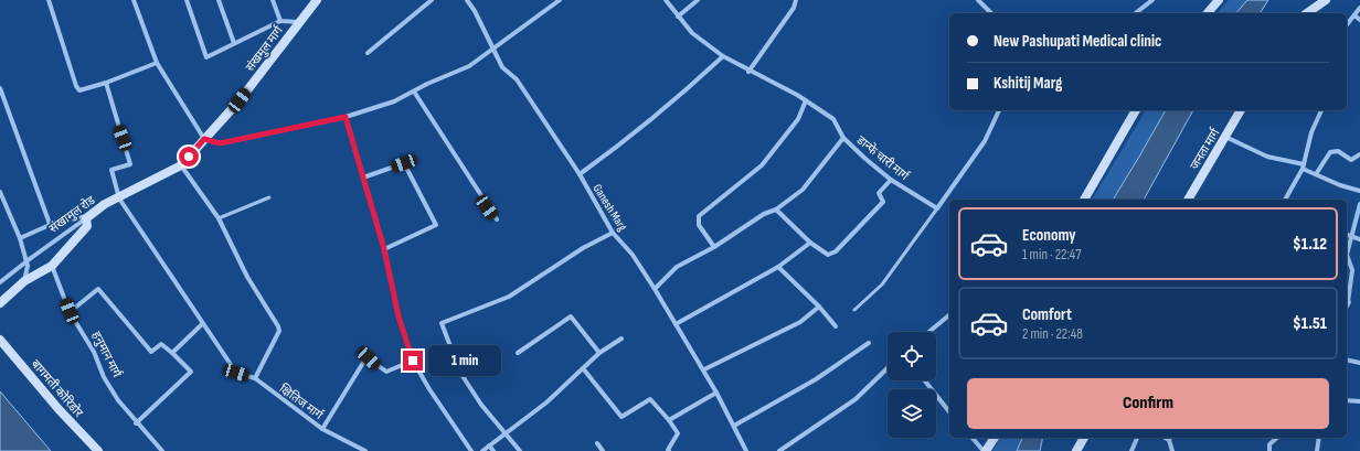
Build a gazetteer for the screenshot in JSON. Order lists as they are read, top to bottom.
{
  "streets": {
    "main road": [
      "संखमुल मार्ग",
      "जनता मार्ग",
      "संखामुल रोड",
      "बागमती कोरिडोर"
    ],
    "street": [
      "डान्फे चारी मार्ग",
      "Ganesh Marg",
      "हनुमान मार्ग",
      "क्षितिज मार्ग"
    ]
  },
  "crossings": [
    ["संखमुल मार्ग", "संखामुल रोड"],
    ["संखामुल रोड", "क्षितिज मार्ग"]
  ],
  "page": {
    "banner": ["New Pashupati Medical clinic", "Kshitij Marg"],
    "list": [
      {
        "name": "Economy",
        "note": "1 min · 22:47",
        "value": "$1.12"
      },
      {
        "name": "Comfort",
        "note": "2 min · 22:48",
        "value": "$1.51"
      }
    ],
    "bubble": "1 min",
    "buttons": "Confirm"
  }
}
